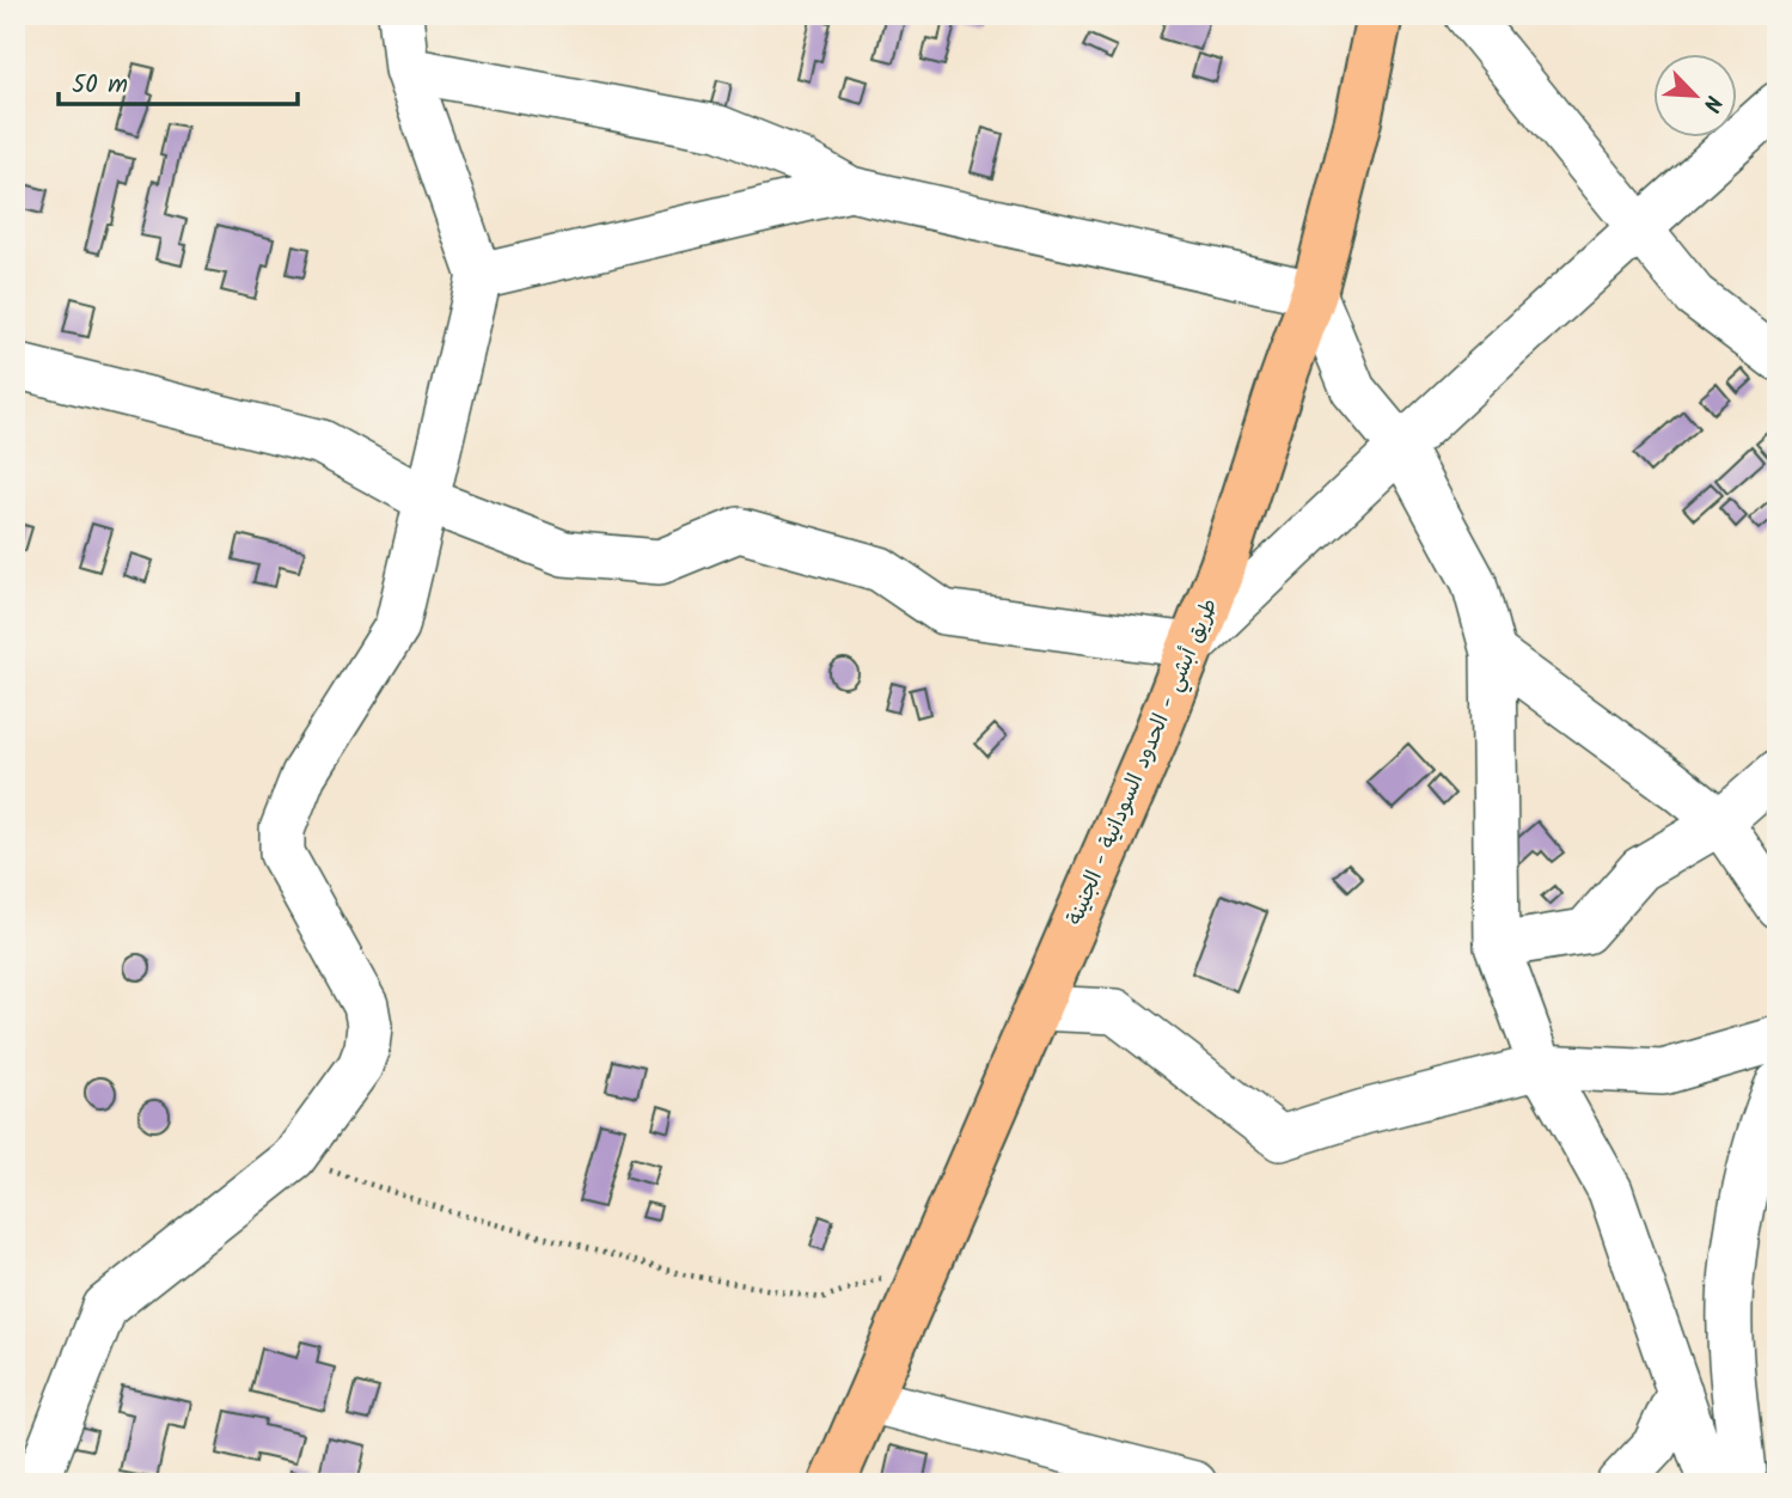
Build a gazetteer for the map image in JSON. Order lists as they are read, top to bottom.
{
  "streets": {
    "highway": ["طريق أبشي - الحدود السودانية - الجنينة"]
  },
  "scale_bar": "50 m",
  "north": "bottom right"
}
